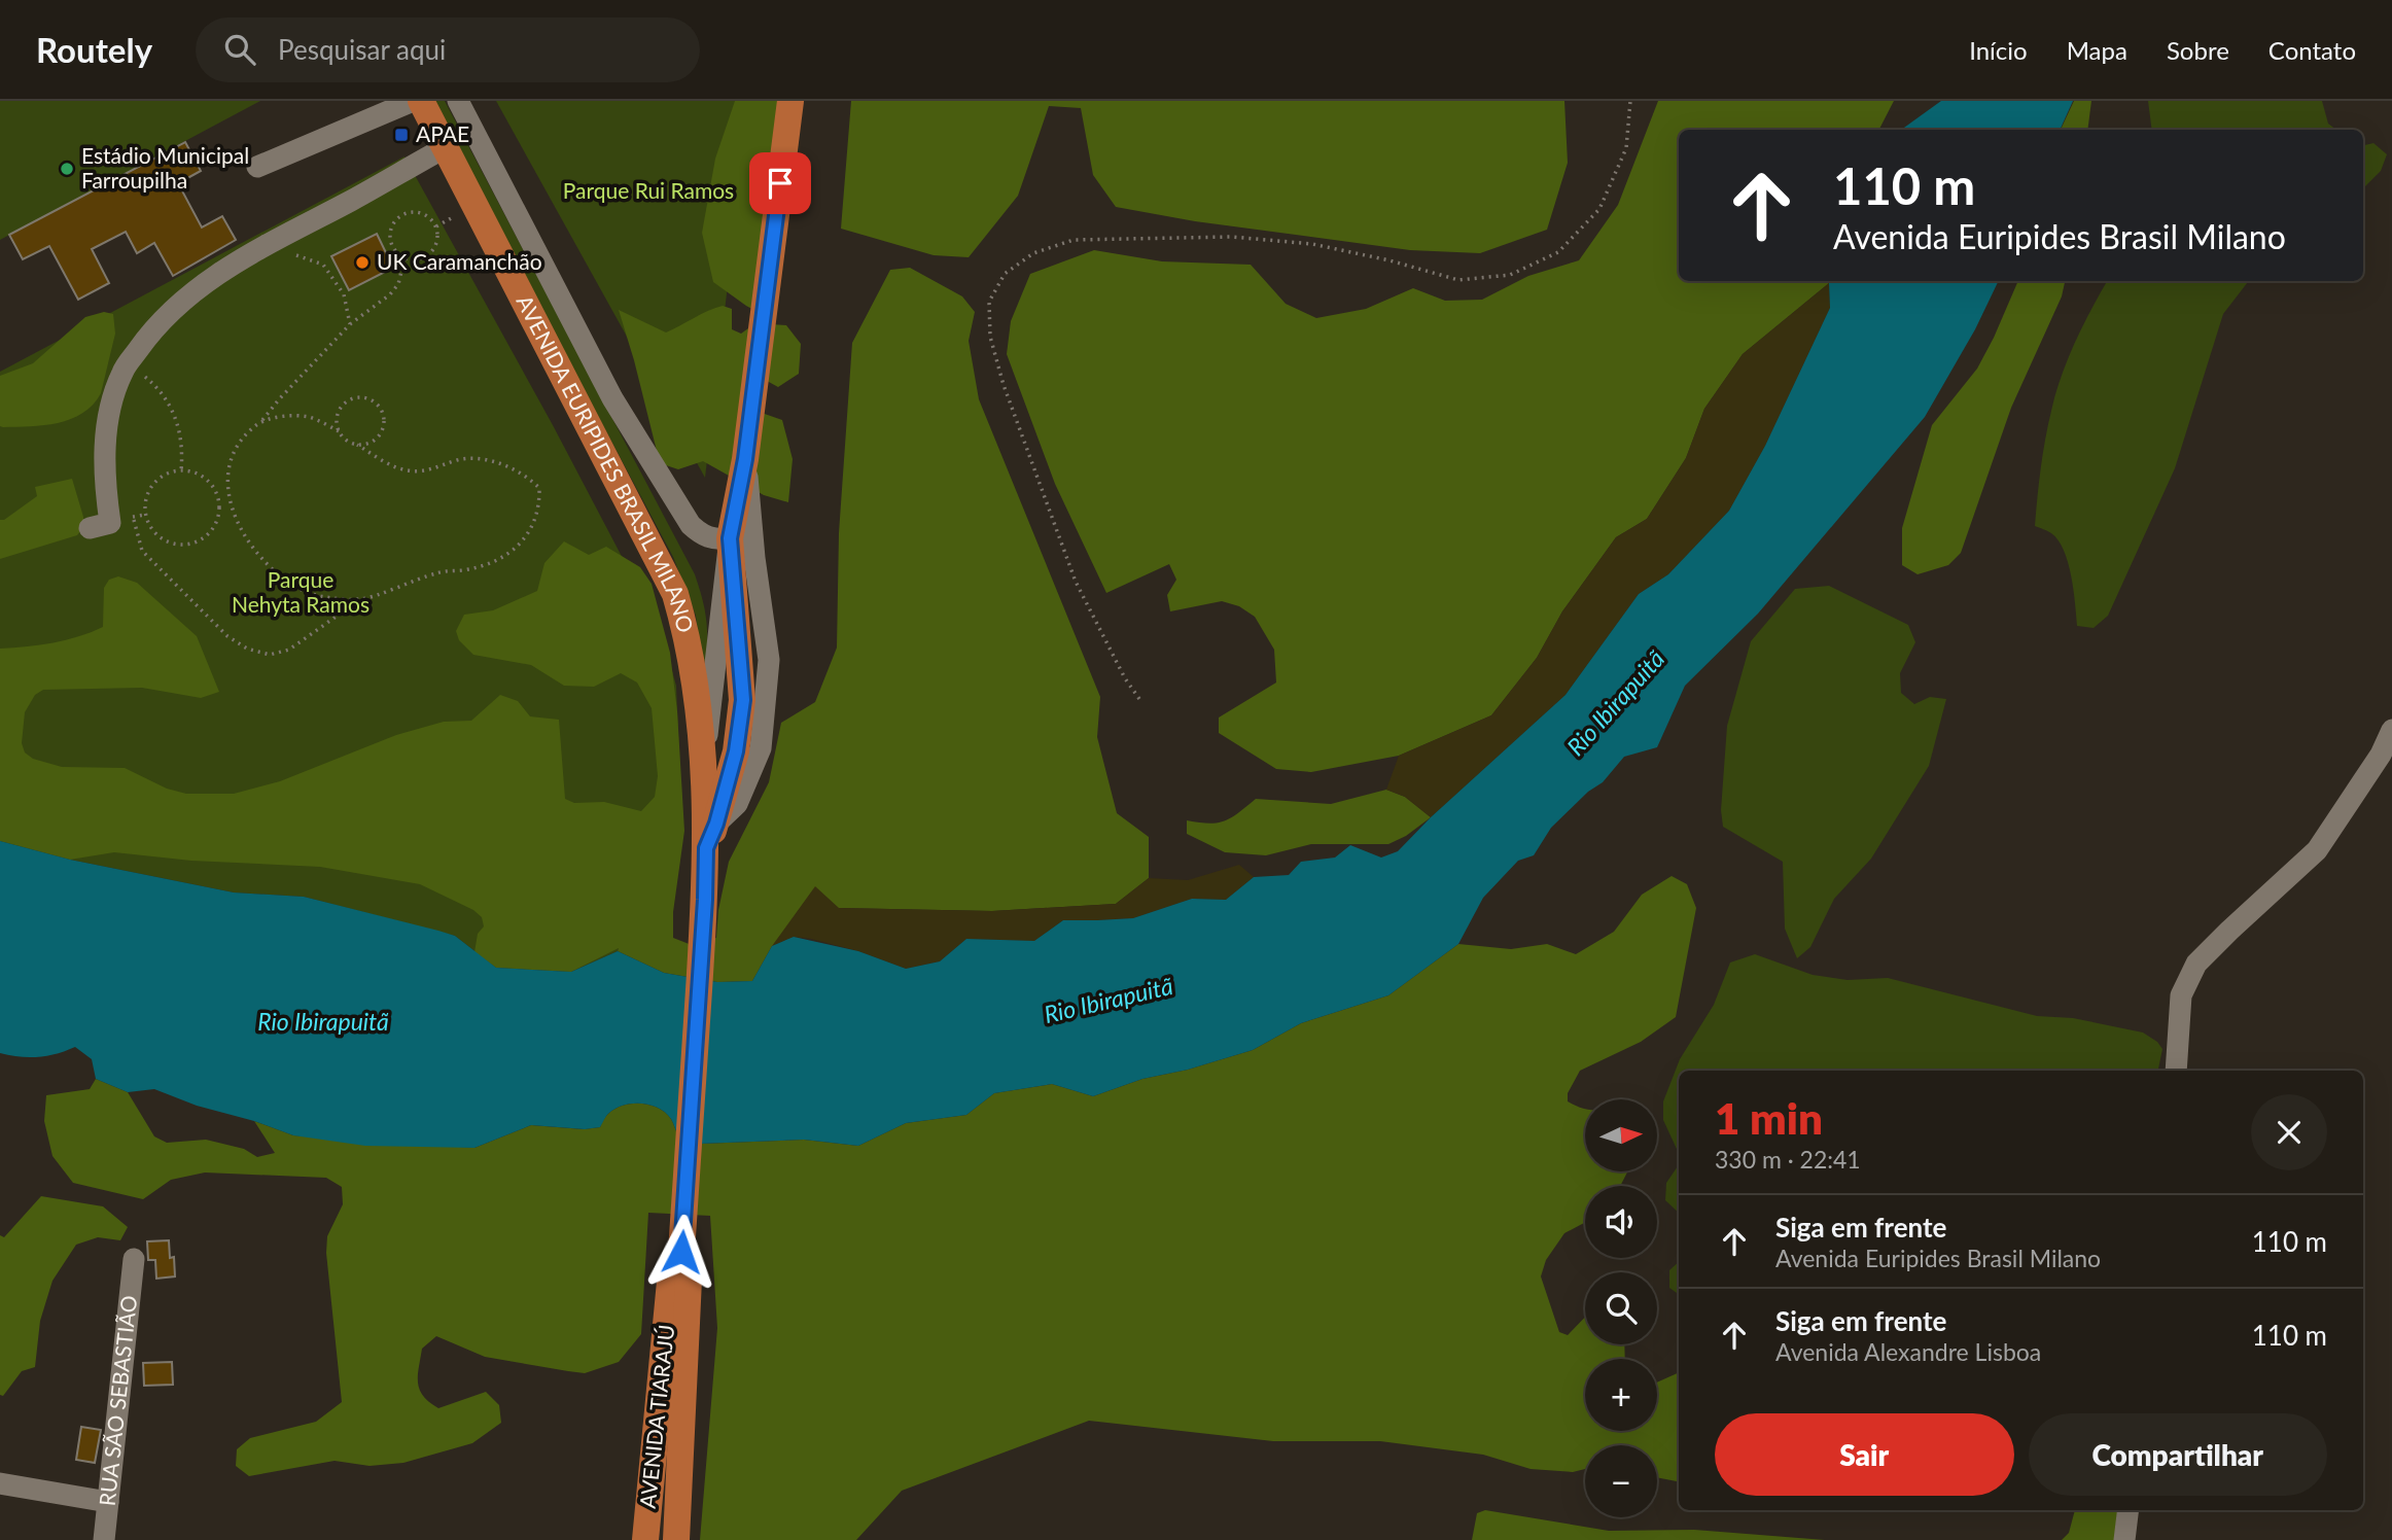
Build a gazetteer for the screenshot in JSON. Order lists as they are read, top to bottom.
{
  "streets": {
    "main road": ["AVENIDA EURIPIDES BRASIL MILANO", "AVENIDA TIARAJÚ"],
    "street": ["RUA SÃO SEBASTIÃO"]
  },
  "crossings": [
    ["AVENIDA EURIPIDES BRASIL MILANO", "AVENIDA TIARAJÚ"]
  ],
  "water": ["Rio Ibirapuitã"],
  "parks": ["Parque Rui Ramos", "Parque Nehyta Ramos"],
  "places": {
    "transit": ["APAE"],
    "other": ["Estádio Municipal Farroupilha", "UK Caramanchão"]
  },
  "north": "right",
  "page": {
    "header": "Routely",
    "search": "Pesquisar aqui",
    "nav": [
      "Início",
      "Mapa",
      "Sobre",
      "Contato"
    ],
    "turn": ["110 m", "Avenida Euripides Brasil Milano"],
    "heading": ["1 min", "330 m · 22:41"],
    "map_buttons": ["+", "−"],
    "list": [
      {
        "name": "Siga em frente",
        "note": "Avenida Euripides Brasil Milano",
        "value": "110 m"
      },
      {
        "name": "Siga em frente",
        "note": "Avenida Alexandre Lisboa",
        "value": "110 m"
      }
    ],
    "buttons": ["Sair", "Compartilhar"]
  }
}
